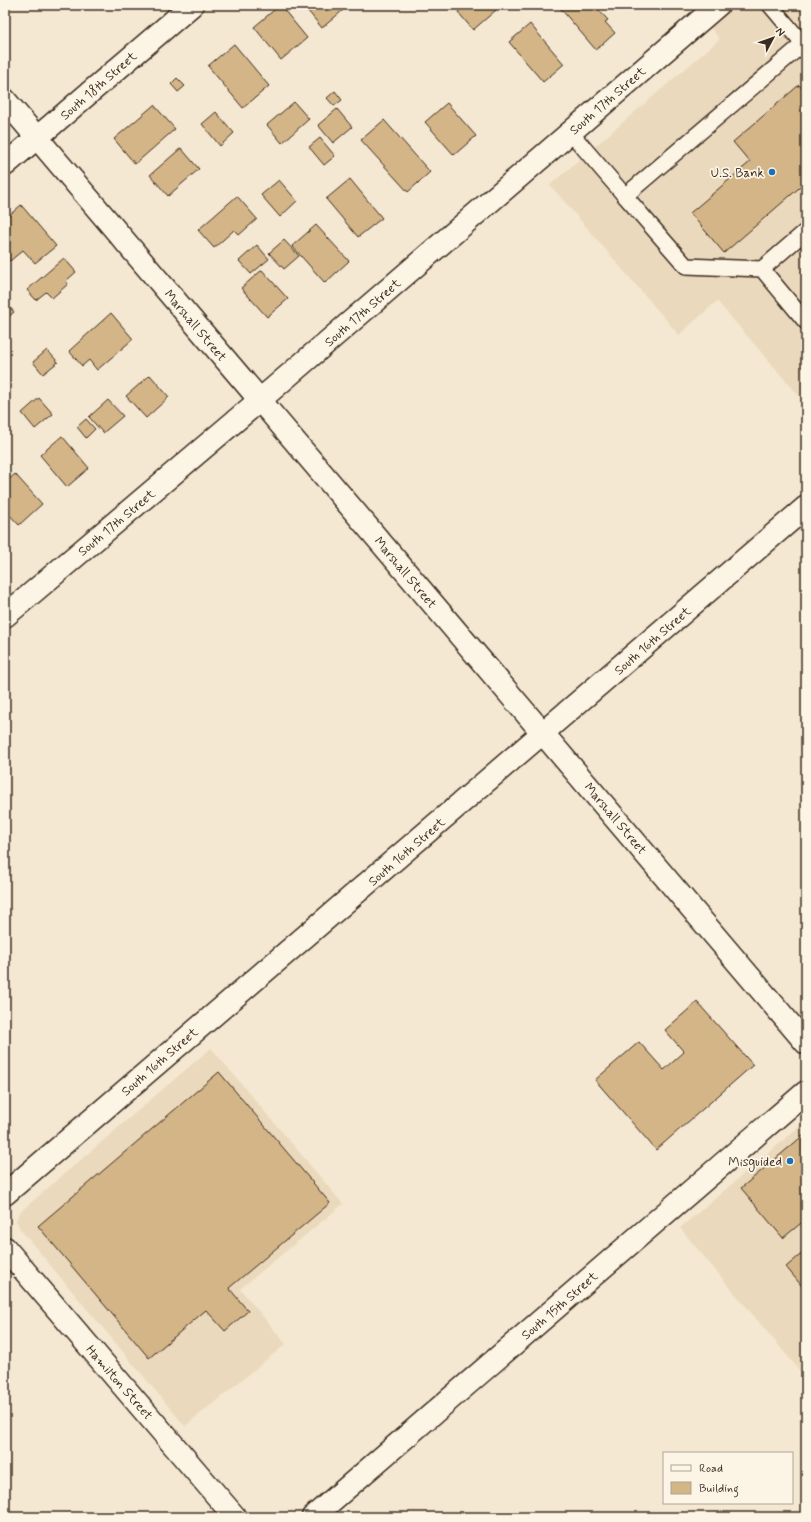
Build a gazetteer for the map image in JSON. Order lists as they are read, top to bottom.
{
  "streets": {
    "street": [
      "South 18th Street",
      "South 17th Street",
      "Marshall Street",
      "South 16th Street",
      "South 15th Street",
      "Hamilton Street"
    ]
  },
  "crossings": [
    ["South 18th Street", "Marshall Street"],
    ["South 17th Street", "Marshall Street"],
    ["Marshall Street", "South 16th Street"]
  ],
  "places": ["U.S. Bank", "Misguided"],
  "legend": ["Road", "Building"],
  "north": "top right"
}
